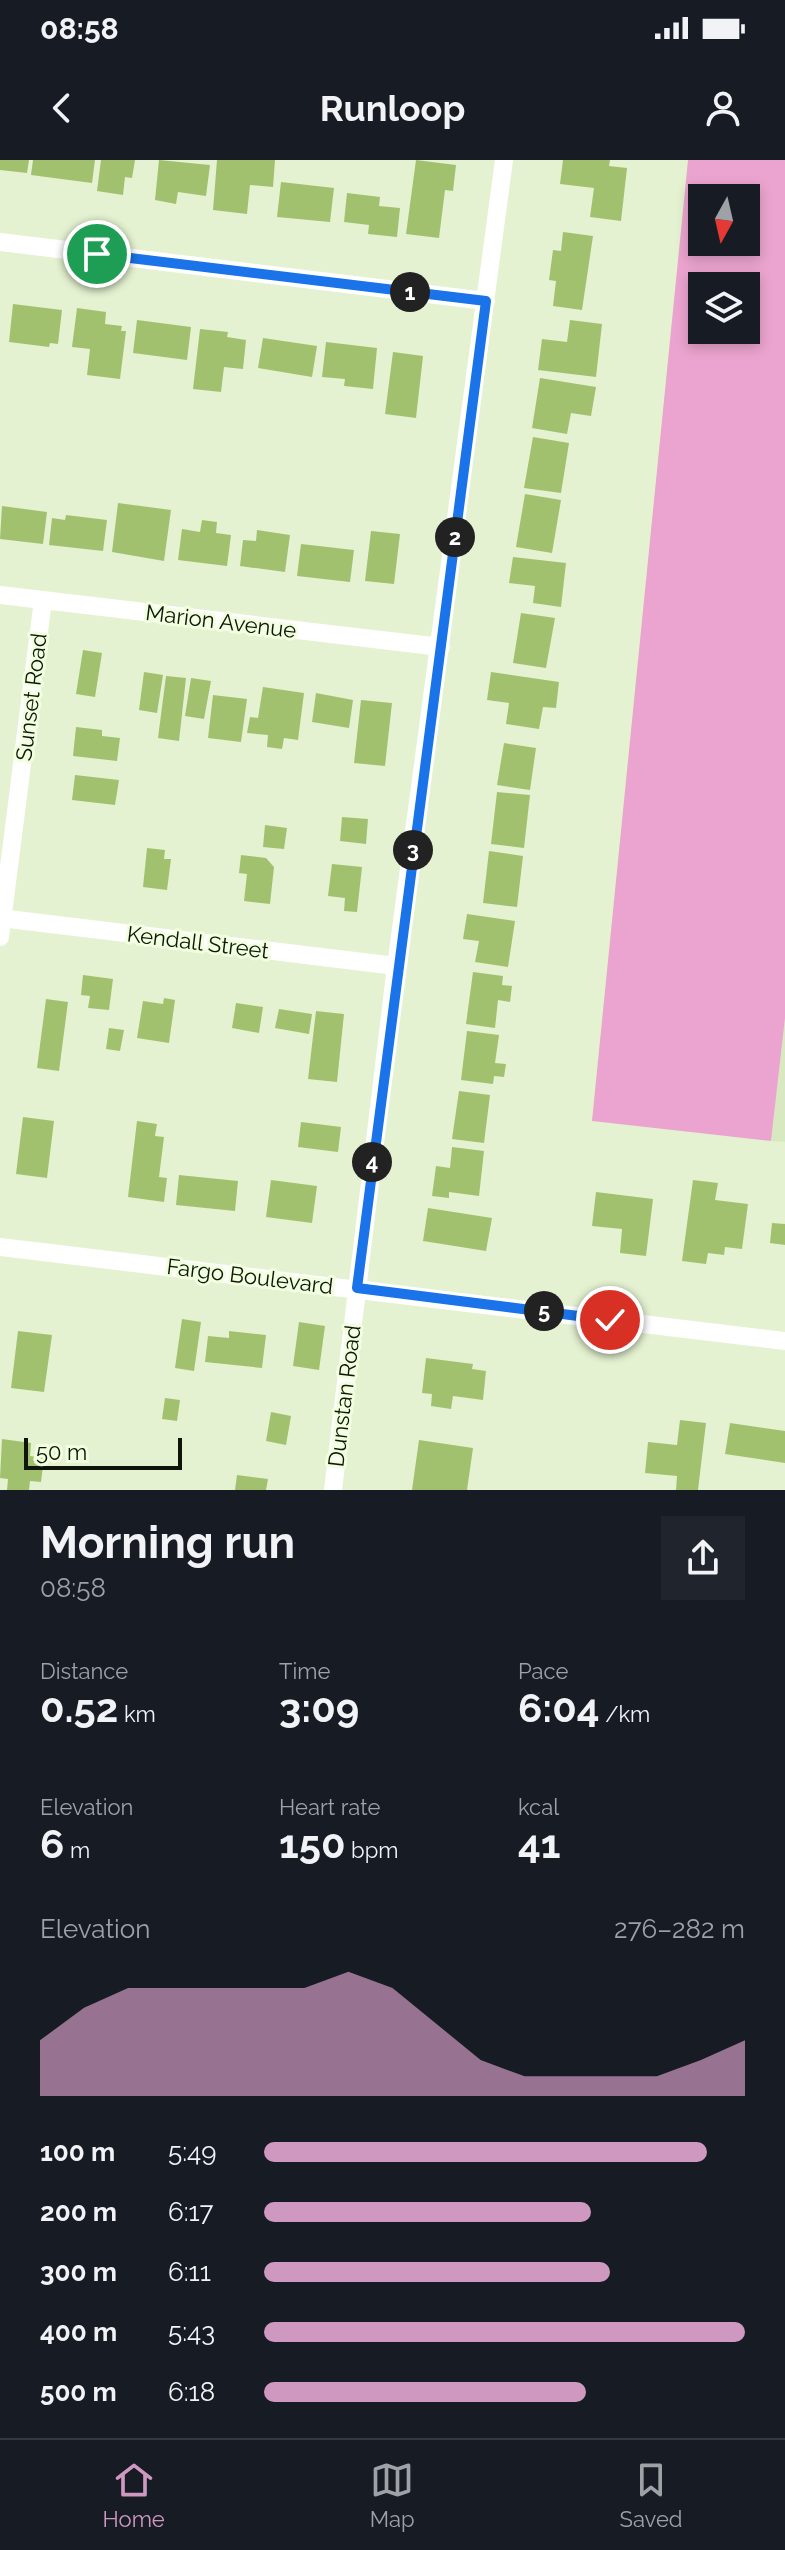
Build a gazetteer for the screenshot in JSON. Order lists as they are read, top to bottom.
{
  "streets": {
    "street": [
      "Marion Avenue",
      "Sunset Road",
      "Kendall Street",
      "Fargo Boulevard",
      "Dunstan Road"
    ]
  },
  "crossings": [
    ["Marion Avenue", "Sunset Road"],
    ["Marion Avenue", "Dunstan Road"],
    ["Sunset Road", "Kendall Street"],
    ["Kendall Street", "Dunstan Road"],
    ["Fargo Boulevard", "Dunstan Road"]
  ],
  "scale_bar": "50 m",
  "north": "bottom",
  "page": {
    "status": "08:58",
    "header": "Runloop",
    "pins": [
      "1",
      "2",
      "3",
      "4",
      "5"
    ],
    "scale": "50 m",
    "heading": ["Morning run", "08:58"],
    "stats": [
      ["Distance", "0.52 km"],
      ["Time", "3:09"],
      ["Pace", "6:04 /km"],
      ["Elevation", "6 m"],
      ["Heart rate", "150 bpm"],
      ["kcal", "41"]
    ],
    "chart": ["Elevation", "276–282 m"],
    "list": [
      {
        "name": "100 m",
        "note": "5:49"
      },
      {
        "name": "200 m",
        "note": "6:17"
      },
      {
        "name": "300 m",
        "note": "6:11"
      },
      {
        "name": "400 m",
        "note": "5:43"
      },
      {
        "name": "500 m",
        "note": "6:18"
      }
    ],
    "tabs": ["Home", "Map", "Saved"]
  }
}
